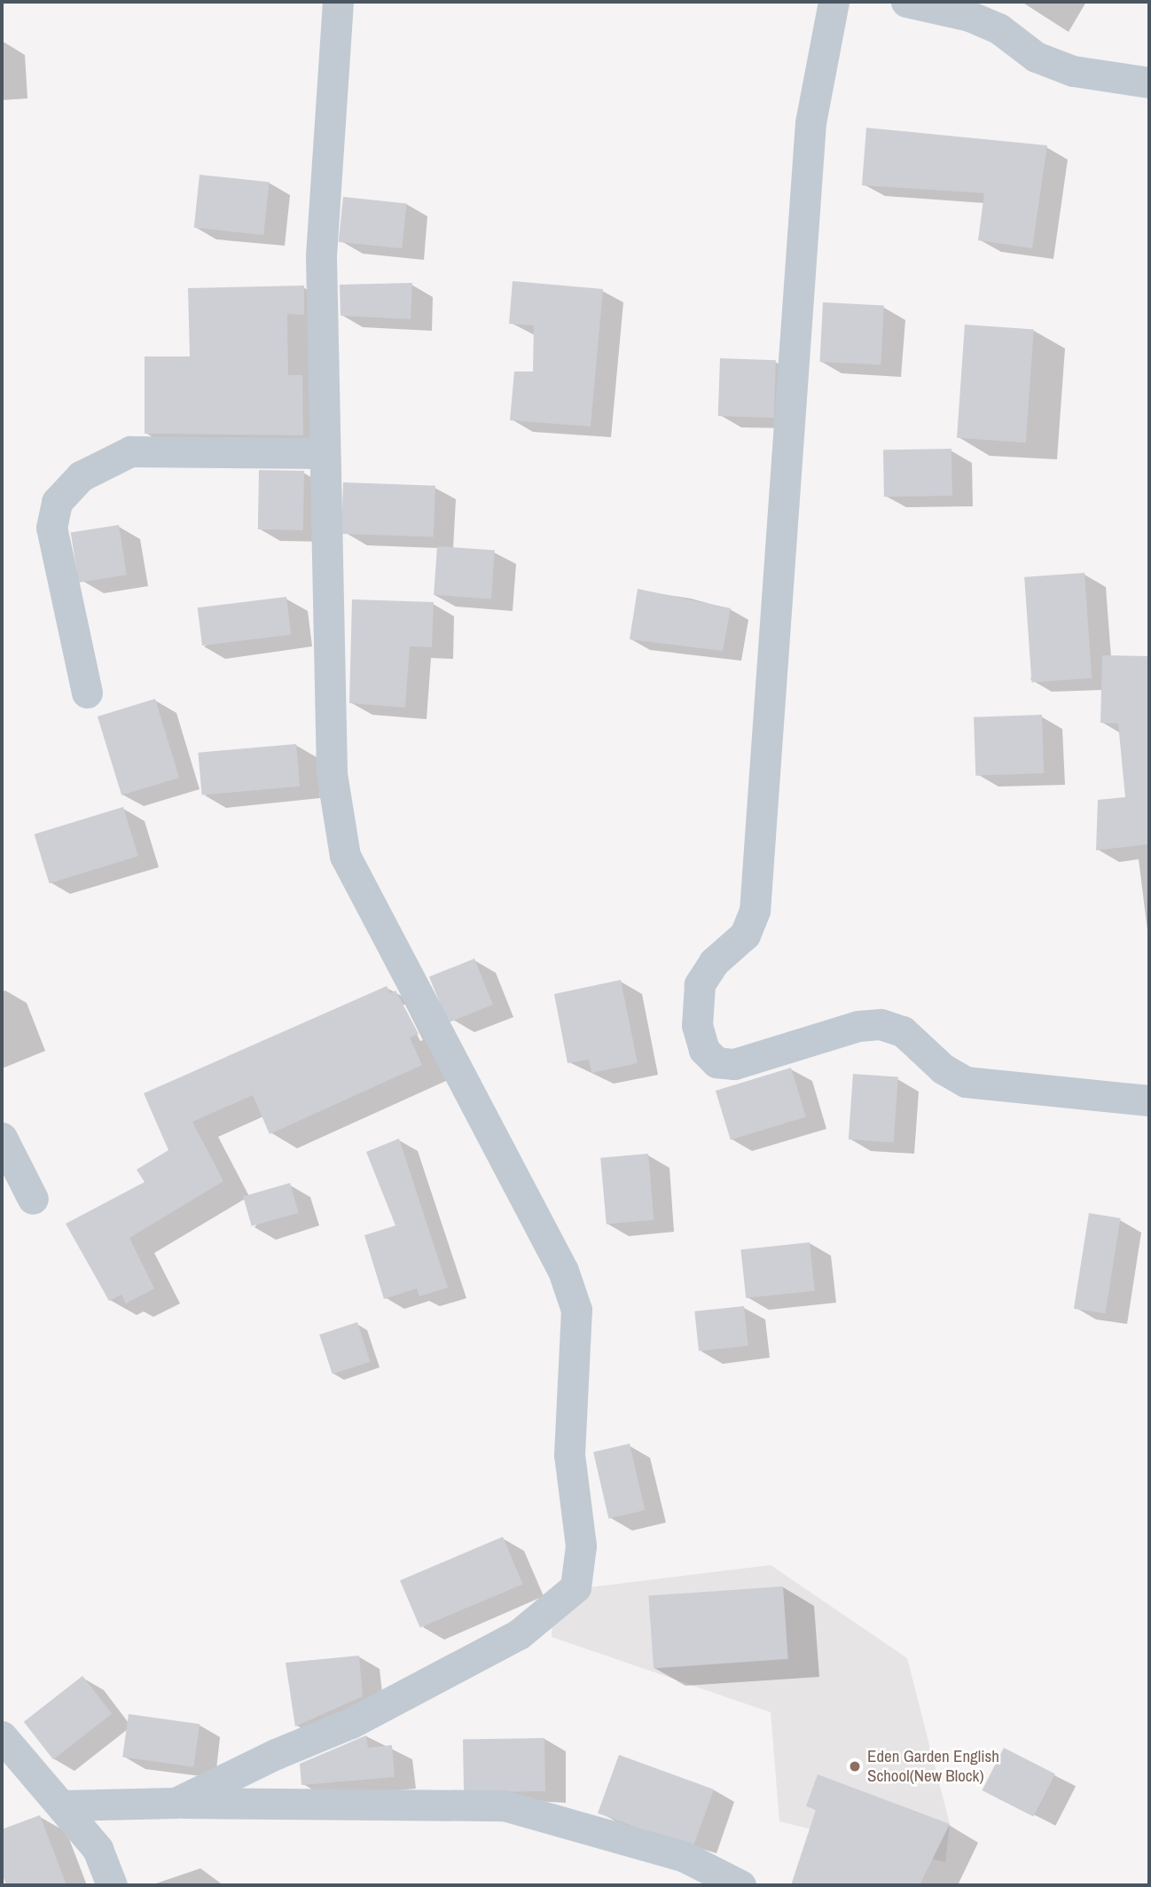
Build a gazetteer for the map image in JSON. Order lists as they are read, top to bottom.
{
  "places": ["Eden Garden English School(New Block)"]
}
